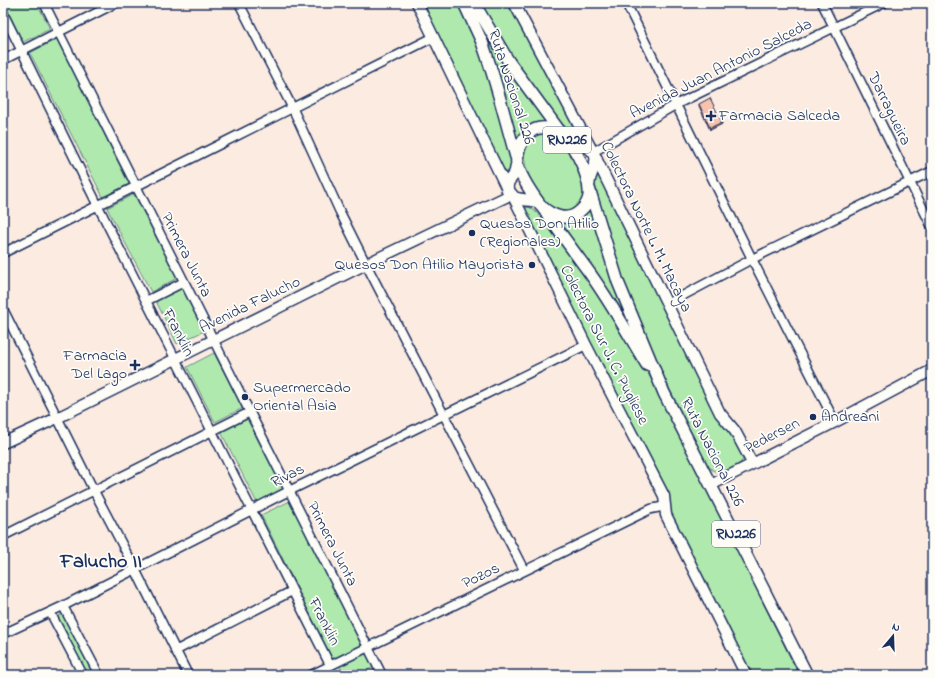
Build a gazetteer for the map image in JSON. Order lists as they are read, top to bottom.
{
  "streets": {
    "highway": ["Ruta Nacional 226", "RN226"],
    "main road": [
      "Colectora Norte L. M. Macaya",
      "Avenida Falucho",
      "Colectora Sur J. C. Pugliese",
      "Pedersen"
    ],
    "street": [
      "Avenida Juan Antonio Salceda",
      "Darragueira",
      "Primera Junta",
      "Franklin",
      "Rivas",
      "Pozos"
    ]
  },
  "crossings": [
    ["Avenida Juan Antonio Salceda", "Darragueira"],
    ["Avenida Juan Antonio Salceda", "Colectora Norte L. M. Macaya"],
    ["Ruta Nacional 226", "Pedersen"],
    ["Colectora Norte L. M. Macaya", "Pedersen"],
    ["Primera Junta", "Avenida Falucho"],
    ["Primera Junta", "Rivas"],
    ["Primera Junta", "Pozos"],
    ["Avenida Falucho", "Franklin"],
    ["Avenida Falucho", "Colectora Sur J. C. Pugliese"],
    ["Franklin", "Rivas"],
    ["Franklin", "Pozos"],
    ["Colectora Sur J. C. Pugliese", "Rivas"],
    ["Colectora Sur J. C. Pugliese", "Pozos"]
  ],
  "districts": ["Falucho II"],
  "places": {
    "health": ["Farmacia Salceda", "Farmacia Del Lago"],
    "other": [
      "Quesos Don Atilio (Regionales)",
      "Quesos Don Atilio Mayorista",
      "Supermercado Oriental Asia",
      "Andreani"
    ]
  },
  "north": "top"
}
